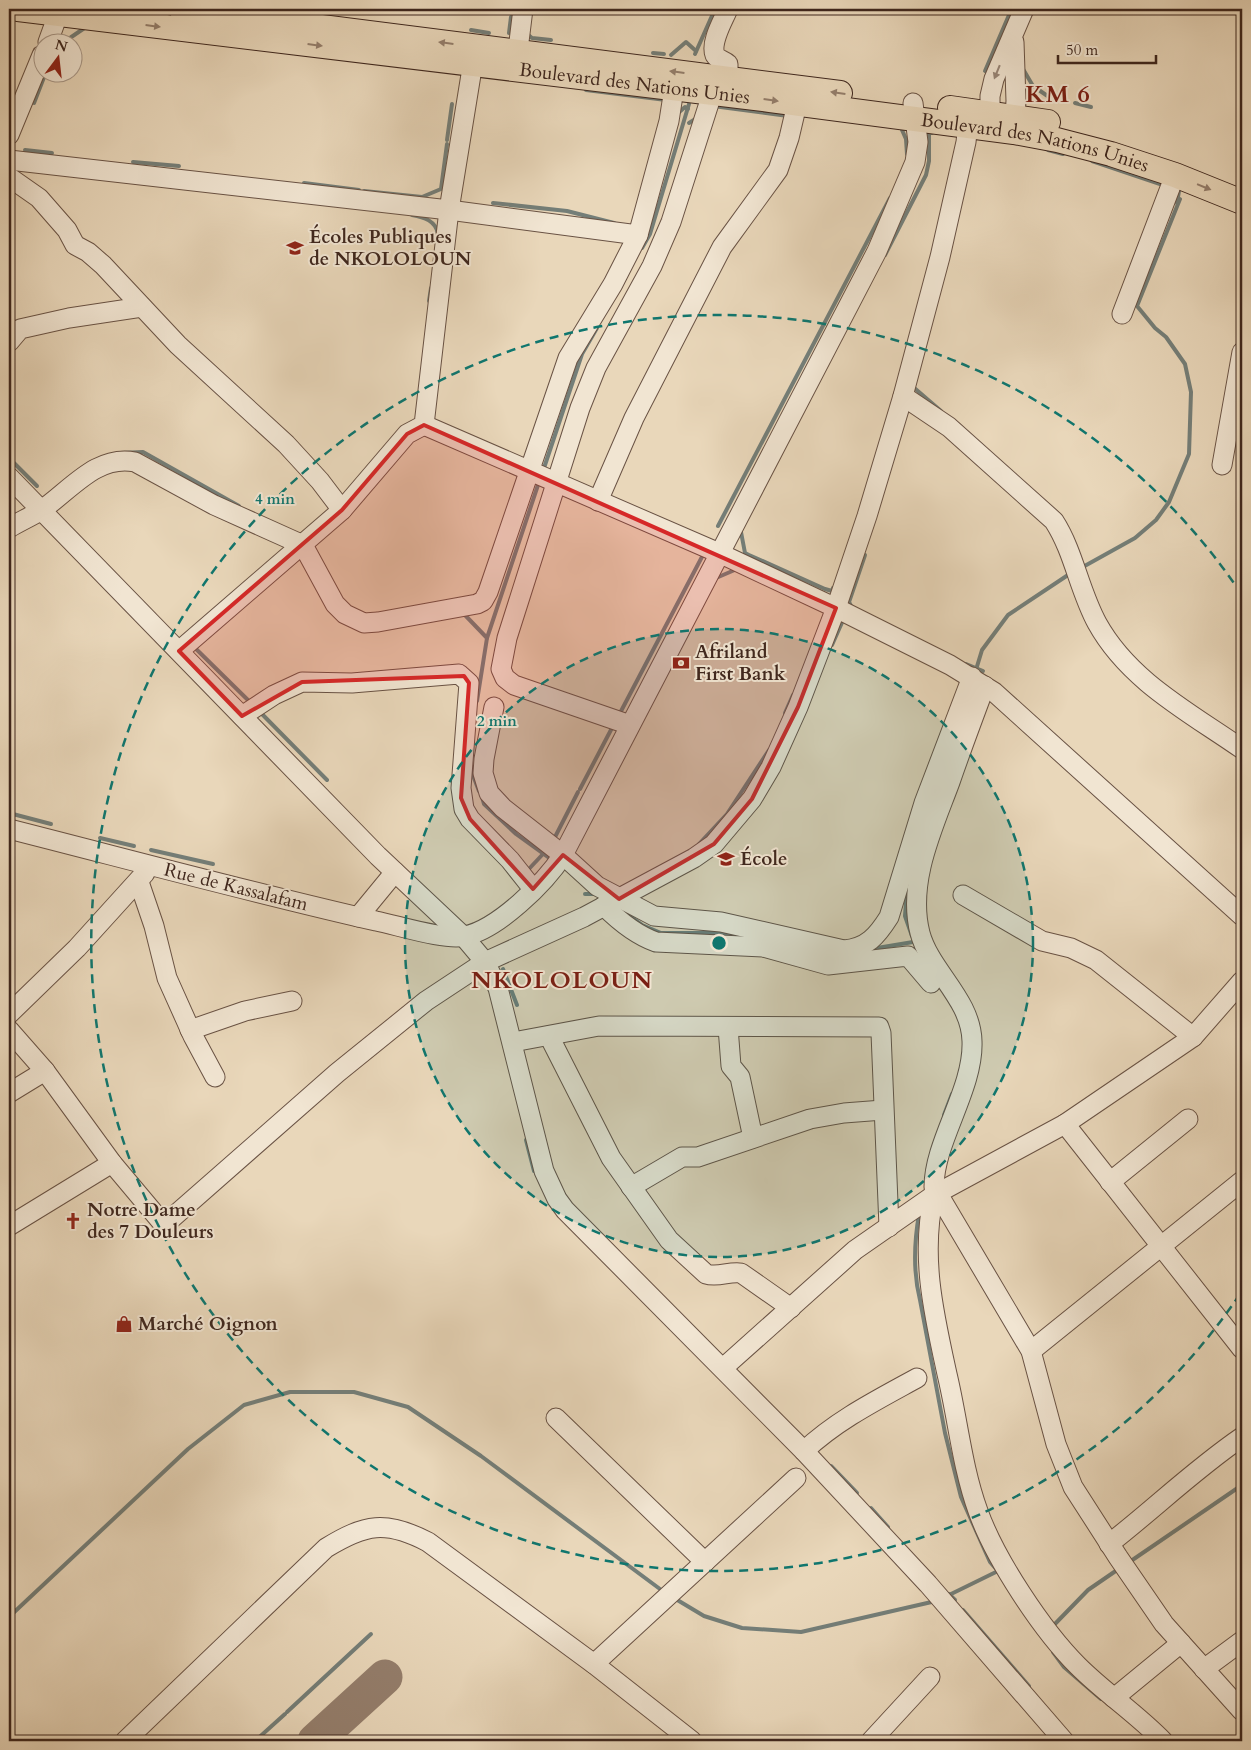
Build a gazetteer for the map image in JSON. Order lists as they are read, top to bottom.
{
  "streets": {
    "main road": ["Boulevard des Nations Unies"],
    "street": ["Rue de Kassalafam"]
  },
  "districts": ["KM 6", "NKOLOLOUN"],
  "places": {
    "school or university": ["Écoles Publiques de NKOLOLOUN", "École"],
    "bank": ["Afriland First Bank"],
    "church": ["Notre Dame des 7 Douleurs"],
    "shop": ["Marché Oignon"]
  },
  "scale_bar": "50 m",
  "north": "top",
  "rings": ["4 min", "2 min"]
}
